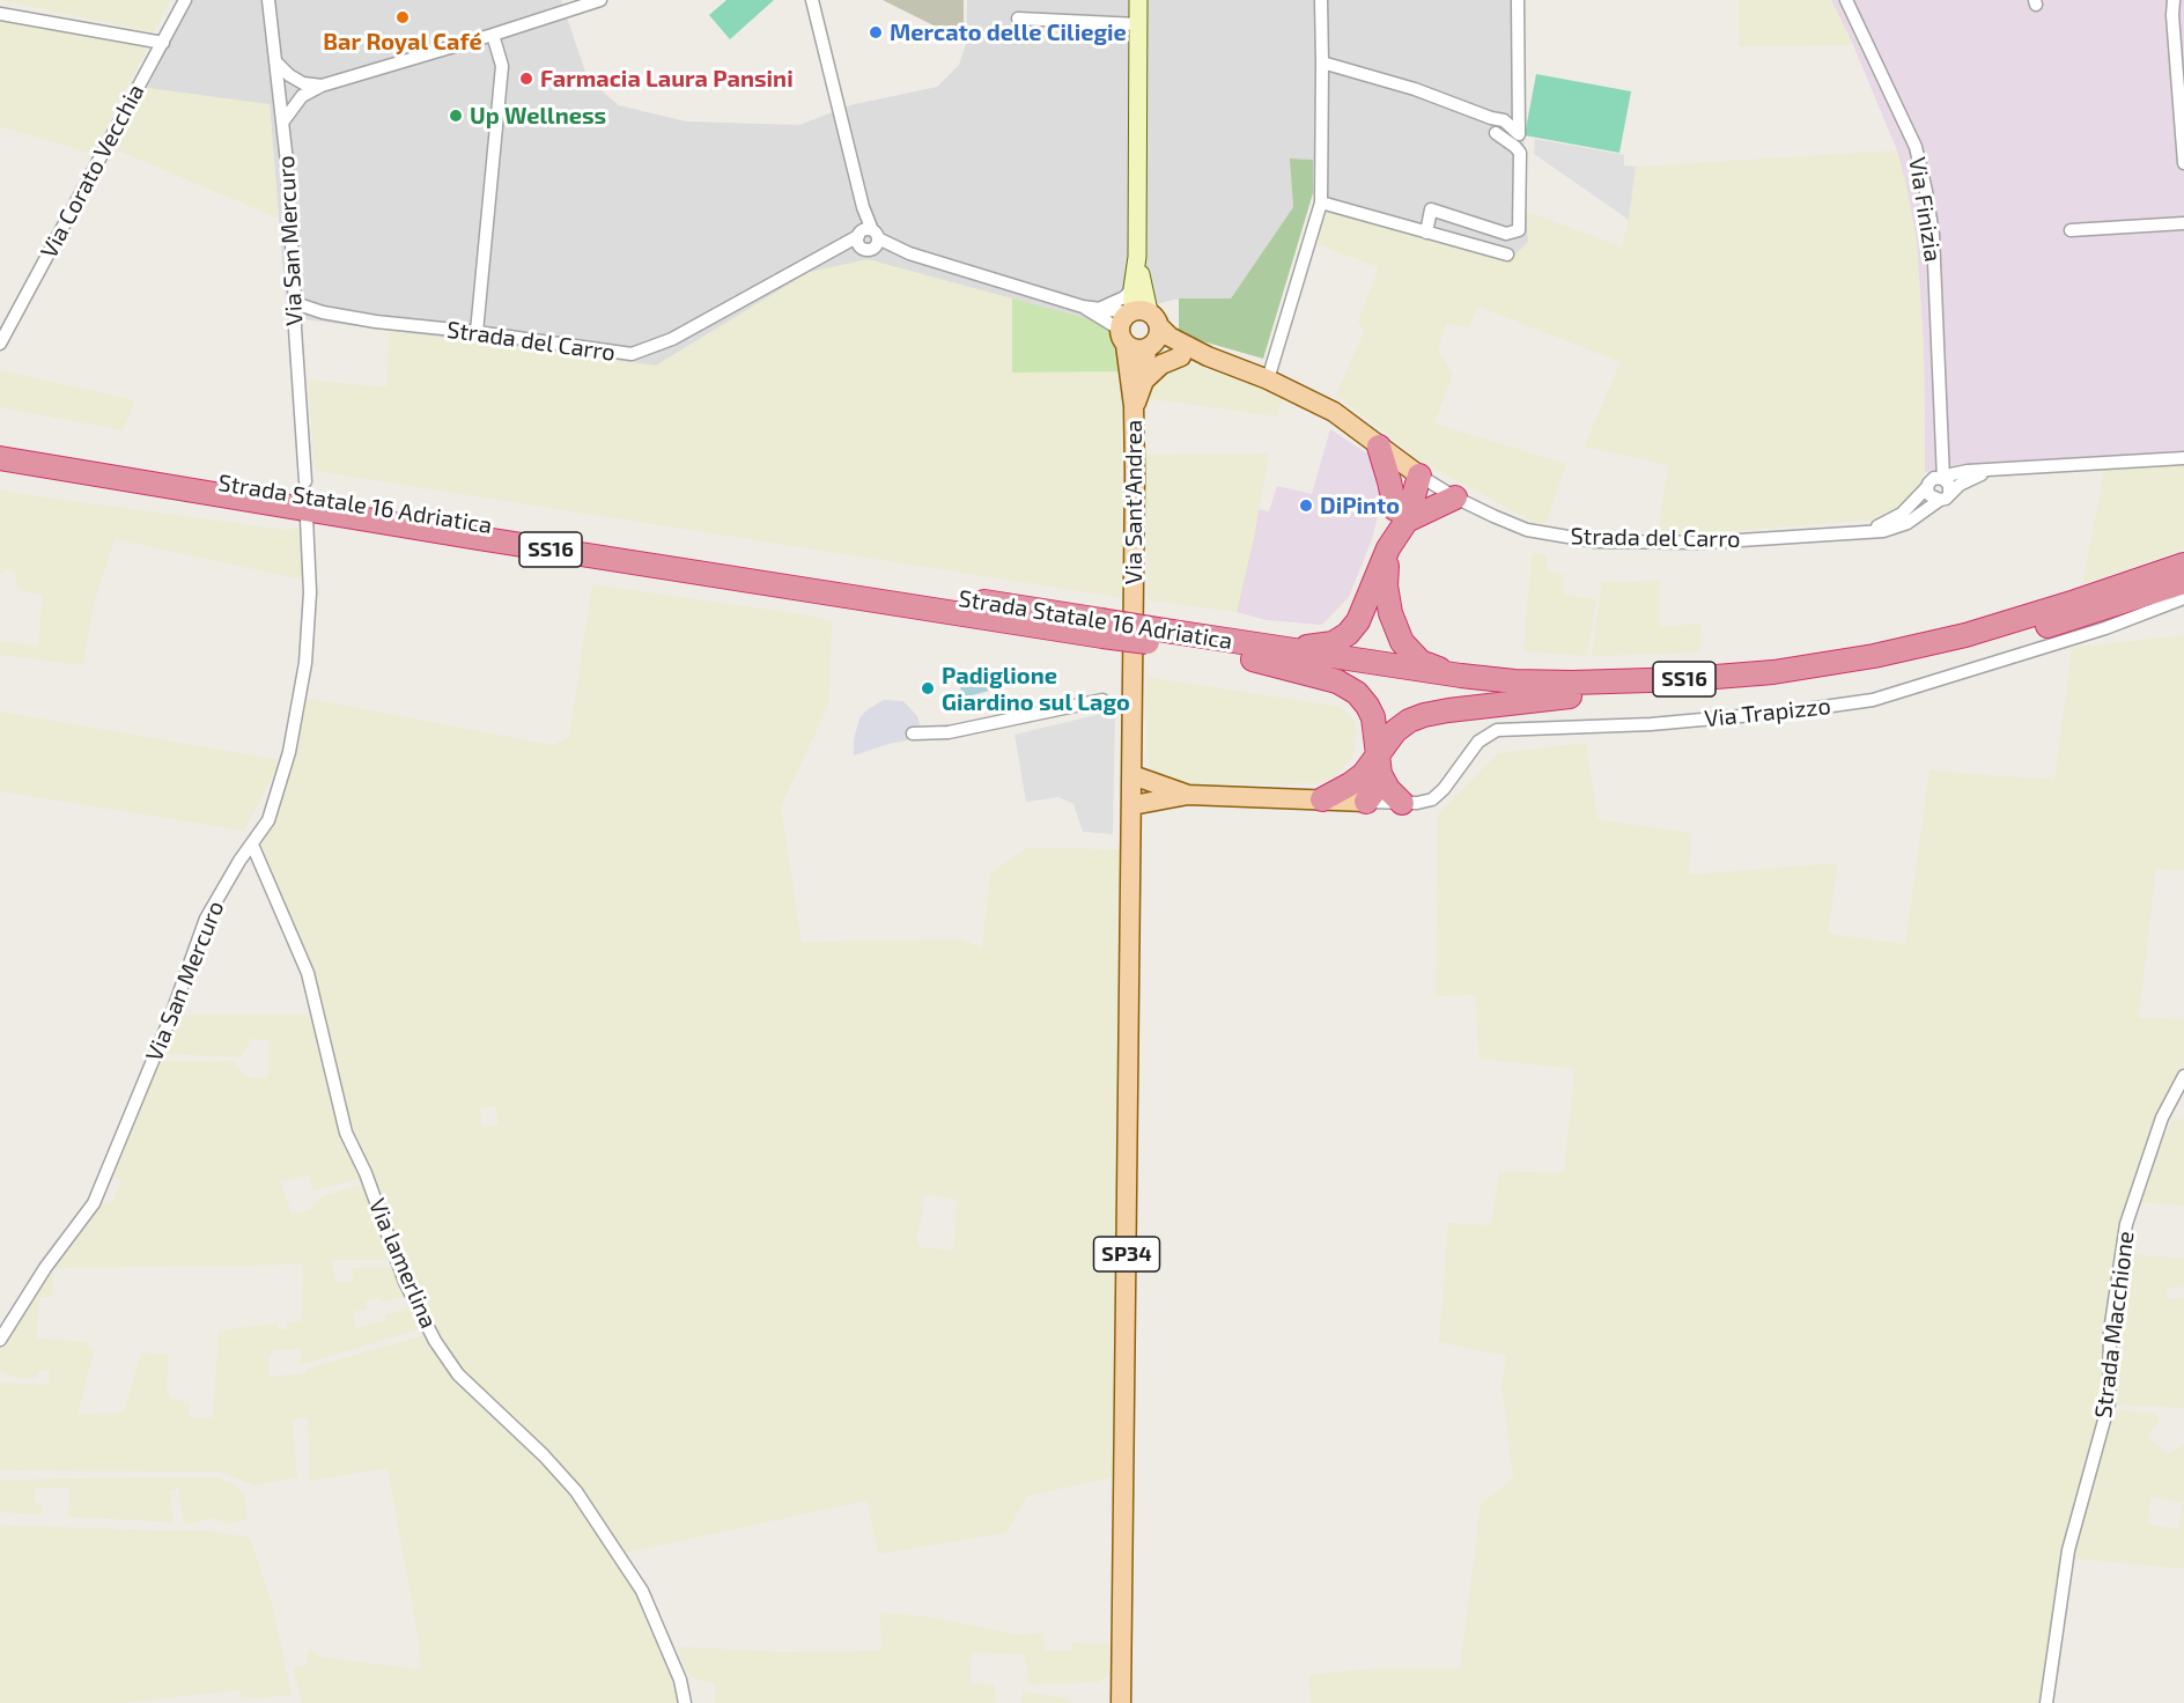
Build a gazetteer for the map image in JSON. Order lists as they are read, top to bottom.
{
  "streets": {
    "highway": ["Strada Statale 16 Adriatica", "SS16"],
    "main road": ["Strada del Carro", "Via Sant'Andrea", "SP34"],
    "street": [
      "Via Corato Vecchia",
      "Via Finizia",
      "Via San Mercuro",
      "Via Trapizzo",
      "Via lamerlina",
      "Strada Macchione"
    ]
  },
  "crossings": [
    ["Via Finizia", "Strada del Carro"],
    ["Via San Mercuro", "Strada del Carro"],
    ["Via San Mercuro", "Via lamerlina"],
    ["Strada del Carro", "Via Sant'Andrea"],
    ["Via Sant'Andrea", "SP34"]
  ],
  "places": [
    "Bar Royal Café",
    "Mercato delle Ciliegie",
    "Farmacia Laura Pansini",
    "Up Wellness",
    "DiPinto",
    "Padiglione Giardino sul Lago"
  ]
}
